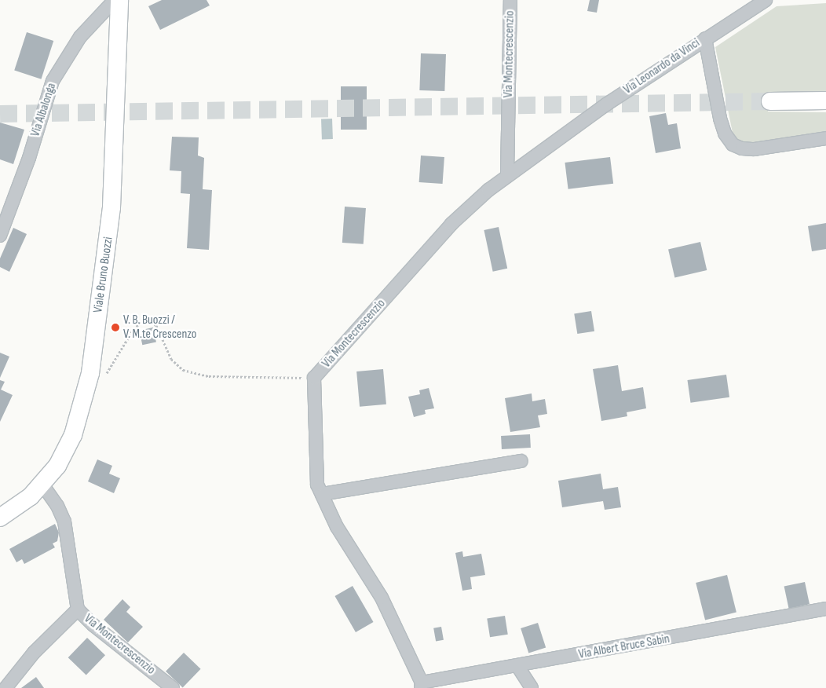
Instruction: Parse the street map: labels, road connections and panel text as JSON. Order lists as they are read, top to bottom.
{
  "streets": {
    "main road": ["Viale Bruno Buozzi"],
    "street": [
      "Via Montecrescenzio",
      "Via Leonardo da Vinci",
      "Via Albalonga",
      "Via Albert Bruce Sabin"
    ]
  },
  "crossings": [
    ["Via Montecrescenzio", "Via Leonardo da Vinci"],
    ["Via Montecrescenzio", "Viale Bruno Buozzi"],
    ["Via Montecrescenzio", "Via Albert Bruce Sabin"]
  ],
  "places": ["V. B. Buozzi / V. M.te Crescenzo"]
}
